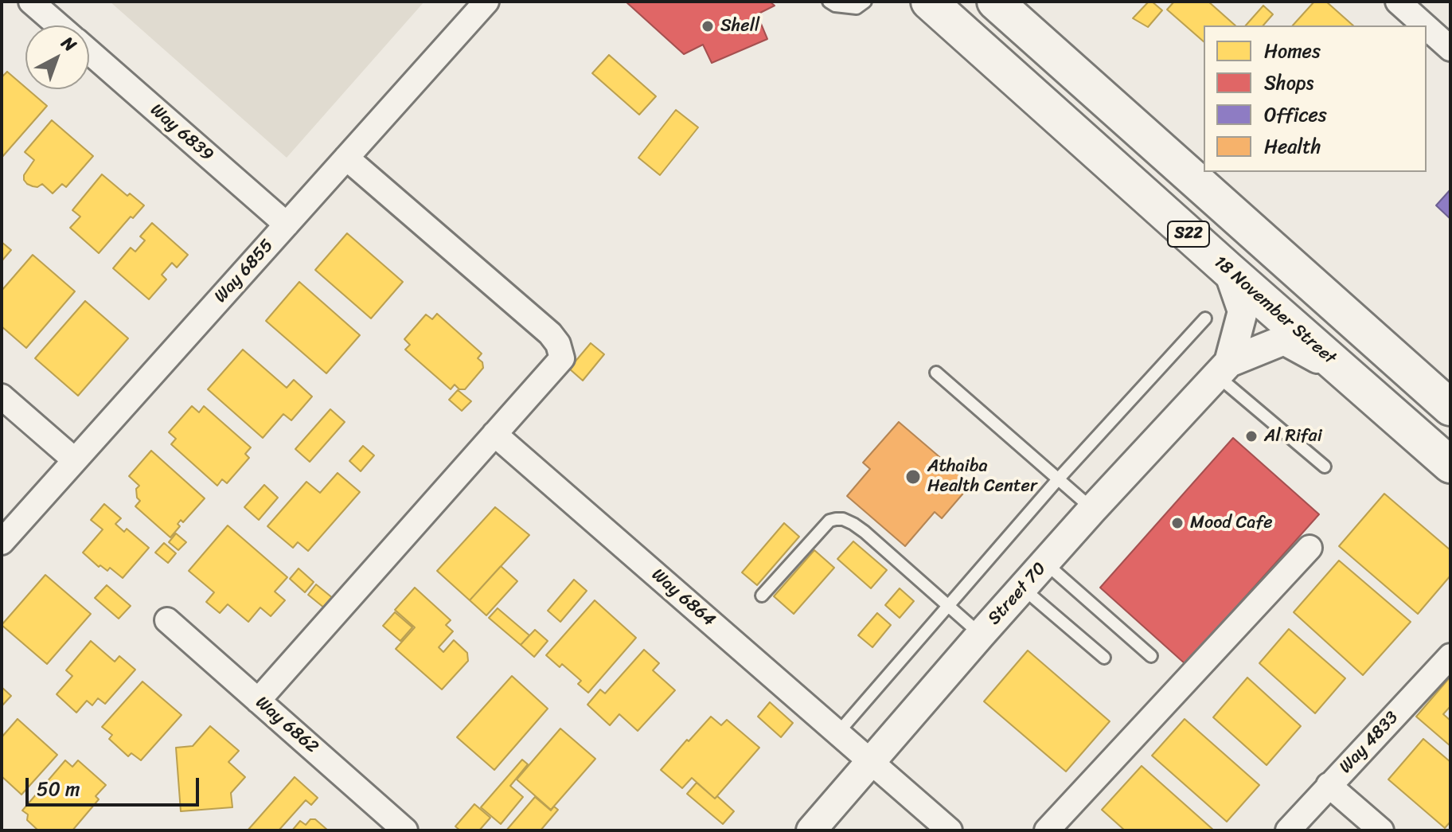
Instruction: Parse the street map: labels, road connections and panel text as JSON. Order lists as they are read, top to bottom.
{
  "streets": {
    "main road": ["S22", "18 November Street"],
    "street": [
      "Way 6839",
      "Way 6855",
      "Street 70",
      "Way 6864",
      "Way 6862",
      "Way 4833"
    ]
  },
  "crossings": [
    ["Way 6839", "Way 6855"],
    ["18 November Street", "Street 70"],
    ["Street 70", "Way 6864"]
  ],
  "places": [
    "Shell",
    "Al Rifai",
    "Athaiba Health Center",
    "Mood Cafe"
  ],
  "legend": [
    "Homes",
    "Shops",
    "Offices",
    "Health"
  ],
  "scale_bar": "50 m",
  "north": "top right"
}
